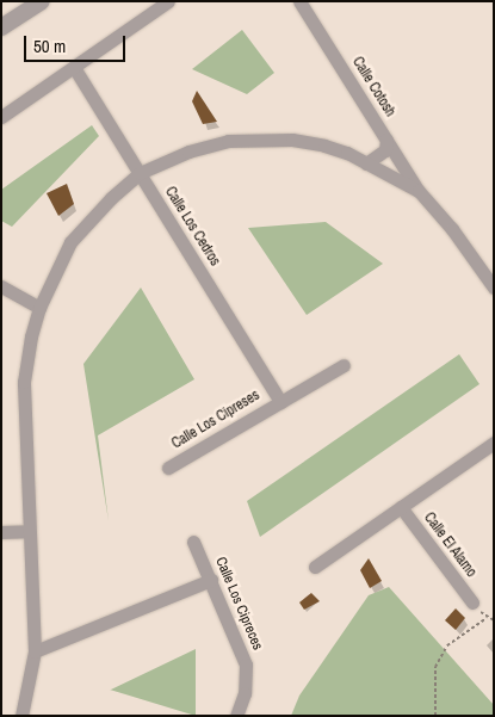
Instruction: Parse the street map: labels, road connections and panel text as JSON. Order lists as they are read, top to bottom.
{
  "streets": {
    "street": [
      "Calle Cotosh",
      "Calle Los Cedros",
      "Calle Los Cipreses",
      "Calle El Alamo",
      "Calle Los Cipreces"
    ]
  },
  "crossings": [
    ["Calle Los Cedros", "Calle Los Cipreses"]
  ],
  "scale_bar": "50 m"
}
